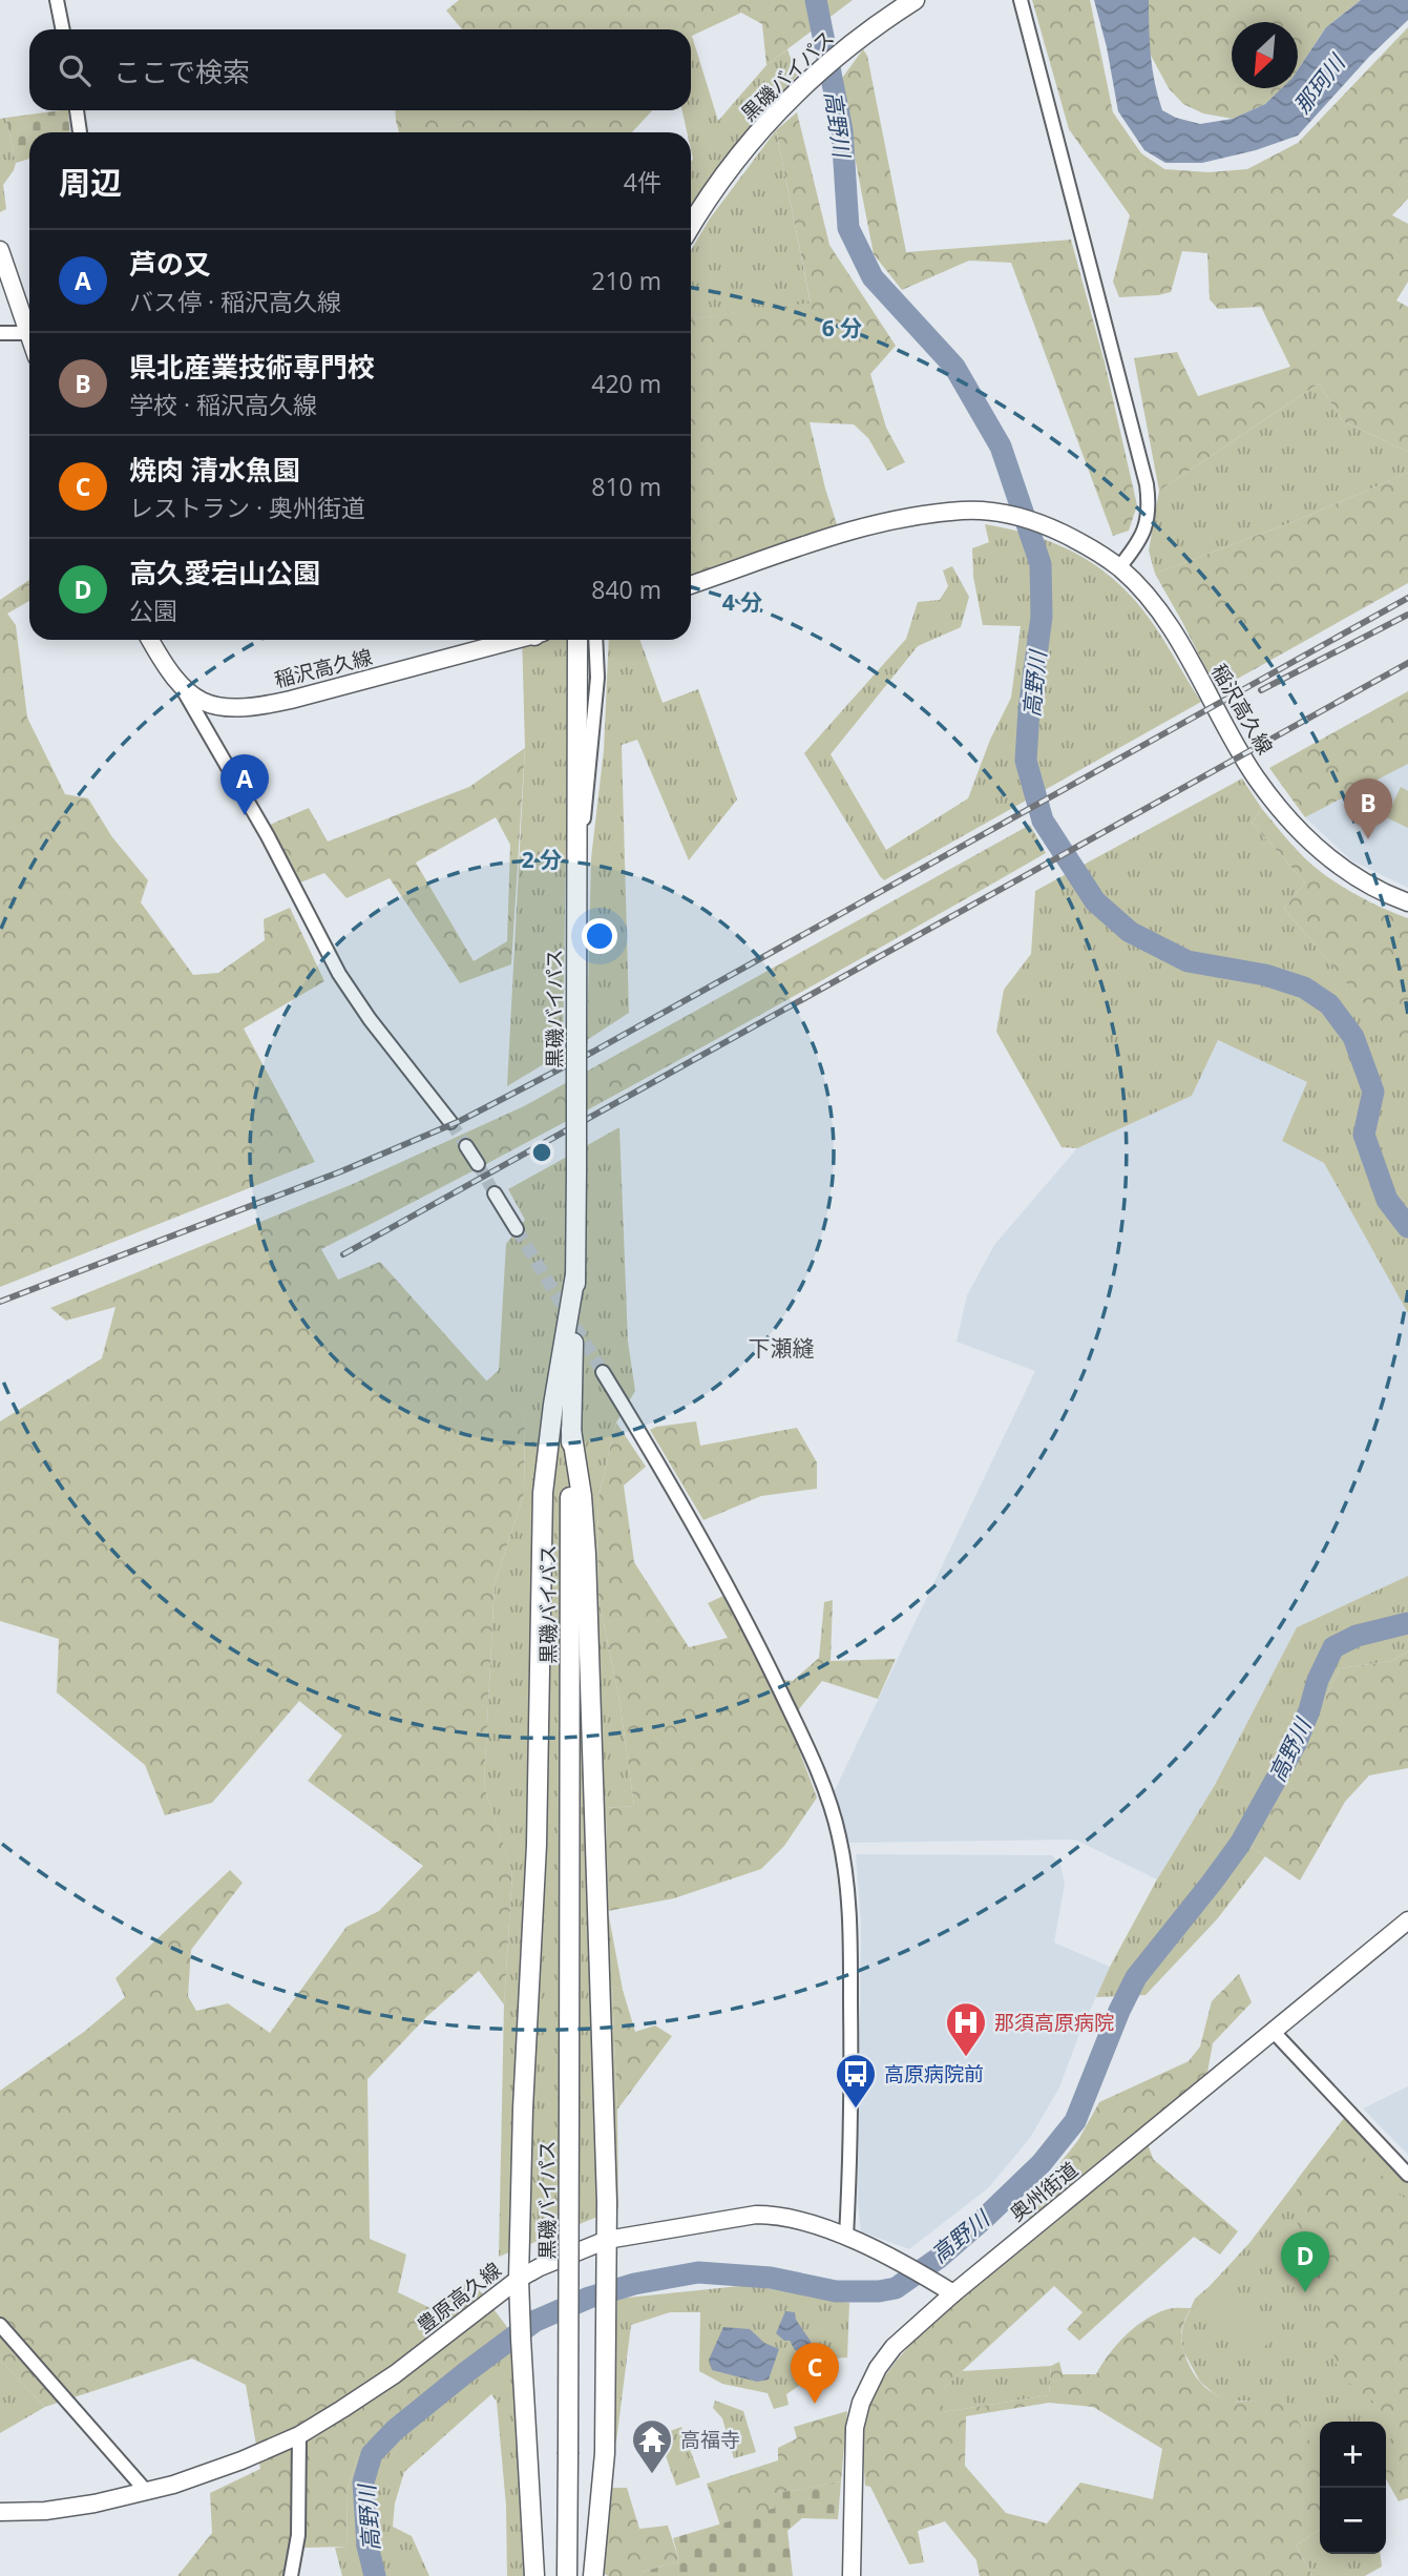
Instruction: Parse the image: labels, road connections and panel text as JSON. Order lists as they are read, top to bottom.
{
  "streets": {
    "highway": ["黒磯バイパス"],
    "main road": ["稲沢高久線", "奥州街道", "豊原高久線"]
  },
  "crossings": [
    ["奥州街道", "豊原高久線"]
  ],
  "districts": ["下瀬縫"],
  "water": ["那珂川", "高野川"],
  "places": {
    "hospital": ["那須高原病院"],
    "bus stop": ["高原病院前"],
    "temple": ["高福寺"]
  },
  "north": "bottom left",
  "page": {
    "search": "ここで検索",
    "heading": ["周辺", "4件"],
    "list": [
      {
        "mark": "A",
        "name": "芦の又",
        "note": "バス停 · 稲沢高久線",
        "value": "210 m"
      },
      {
        "mark": "B",
        "name": "県北産業技術専門校",
        "note": "学校 · 稲沢高久線",
        "value": "420 m"
      },
      {
        "mark": "C",
        "name": "焼肉 清水魚園",
        "note": "レストラン · 奥州街道",
        "value": "810 m"
      },
      {
        "mark": "D",
        "name": "高久愛宕山公園",
        "note": "公園",
        "value": "840 m"
      }
    ],
    "pins": [
      "A",
      "B",
      "D",
      "C"
    ],
    "map_buttons": ["+", "−"]
  },
  "rings": ["6 分", "4 分", "2 分"]
}
